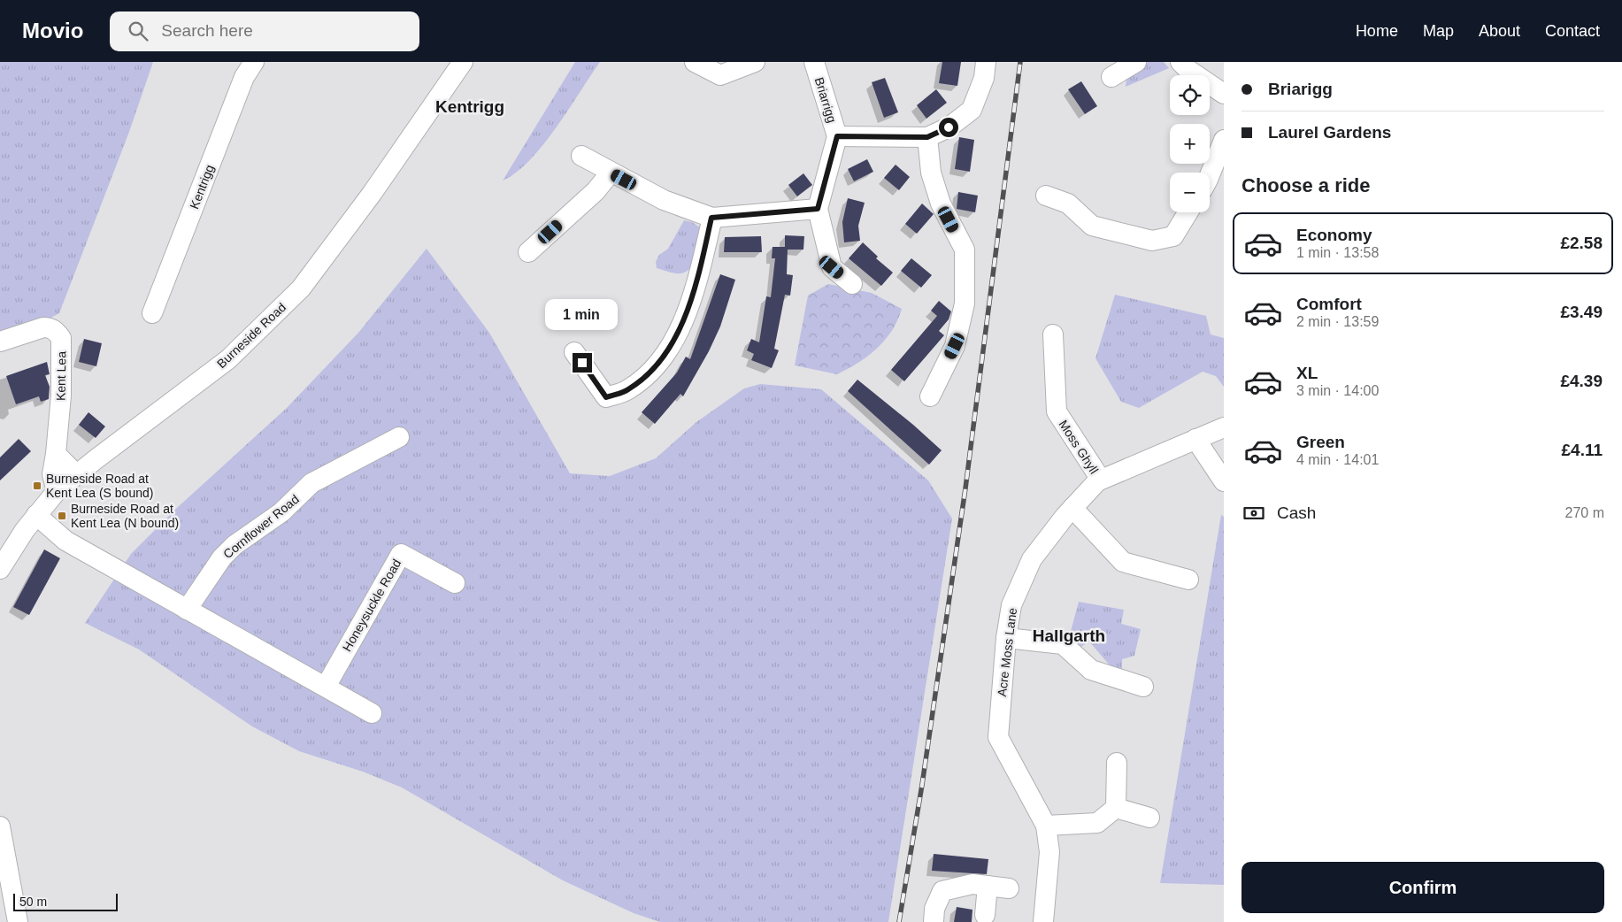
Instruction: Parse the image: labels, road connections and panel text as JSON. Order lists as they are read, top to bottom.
{
  "streets": {
    "street": [
      "Briarrigg",
      "Kentrigg",
      "Burneside Road",
      "Kent Lea",
      "Moss Ghyll",
      "Cornflower Road",
      "Honeysuckle Road",
      "Acre Moss Lane"
    ]
  },
  "crossings": [
    ["Burneside Road", "Kent Lea"],
    ["Moss Ghyll", "Acre Moss Lane"]
  ],
  "districts": ["Kentrigg", "Hallgarth"],
  "places": {
    "transit": ["Burneside Road at Kent Lea (S bound)", "Burneside Road at Kent Lea (N bound)"]
  },
  "scale_bar": "50 m",
  "page": {
    "header": "Movio",
    "search": "Search here",
    "nav": [
      "Home",
      "Map",
      "About",
      "Contact"
    ],
    "banner": ["Briarigg", "Laurel Gardens"],
    "map_buttons": ["+", "−"],
    "heading": "Choose a ride",
    "list": [
      {
        "name": "Economy",
        "note": "1 min · 13:58",
        "value": "£2.58"
      },
      {
        "name": "Comfort",
        "note": "2 min · 13:59",
        "value": "£3.49"
      },
      {
        "name": "XL",
        "note": "3 min · 14:00",
        "value": "£4.39"
      },
      {
        "name": "Green",
        "note": "4 min · 14:01",
        "value": "£4.11"
      }
    ],
    "bubble": "1 min",
    "pay": ["Cash", "270 m"],
    "buttons": "Confirm",
    "scale": "50 m"
  }
}
